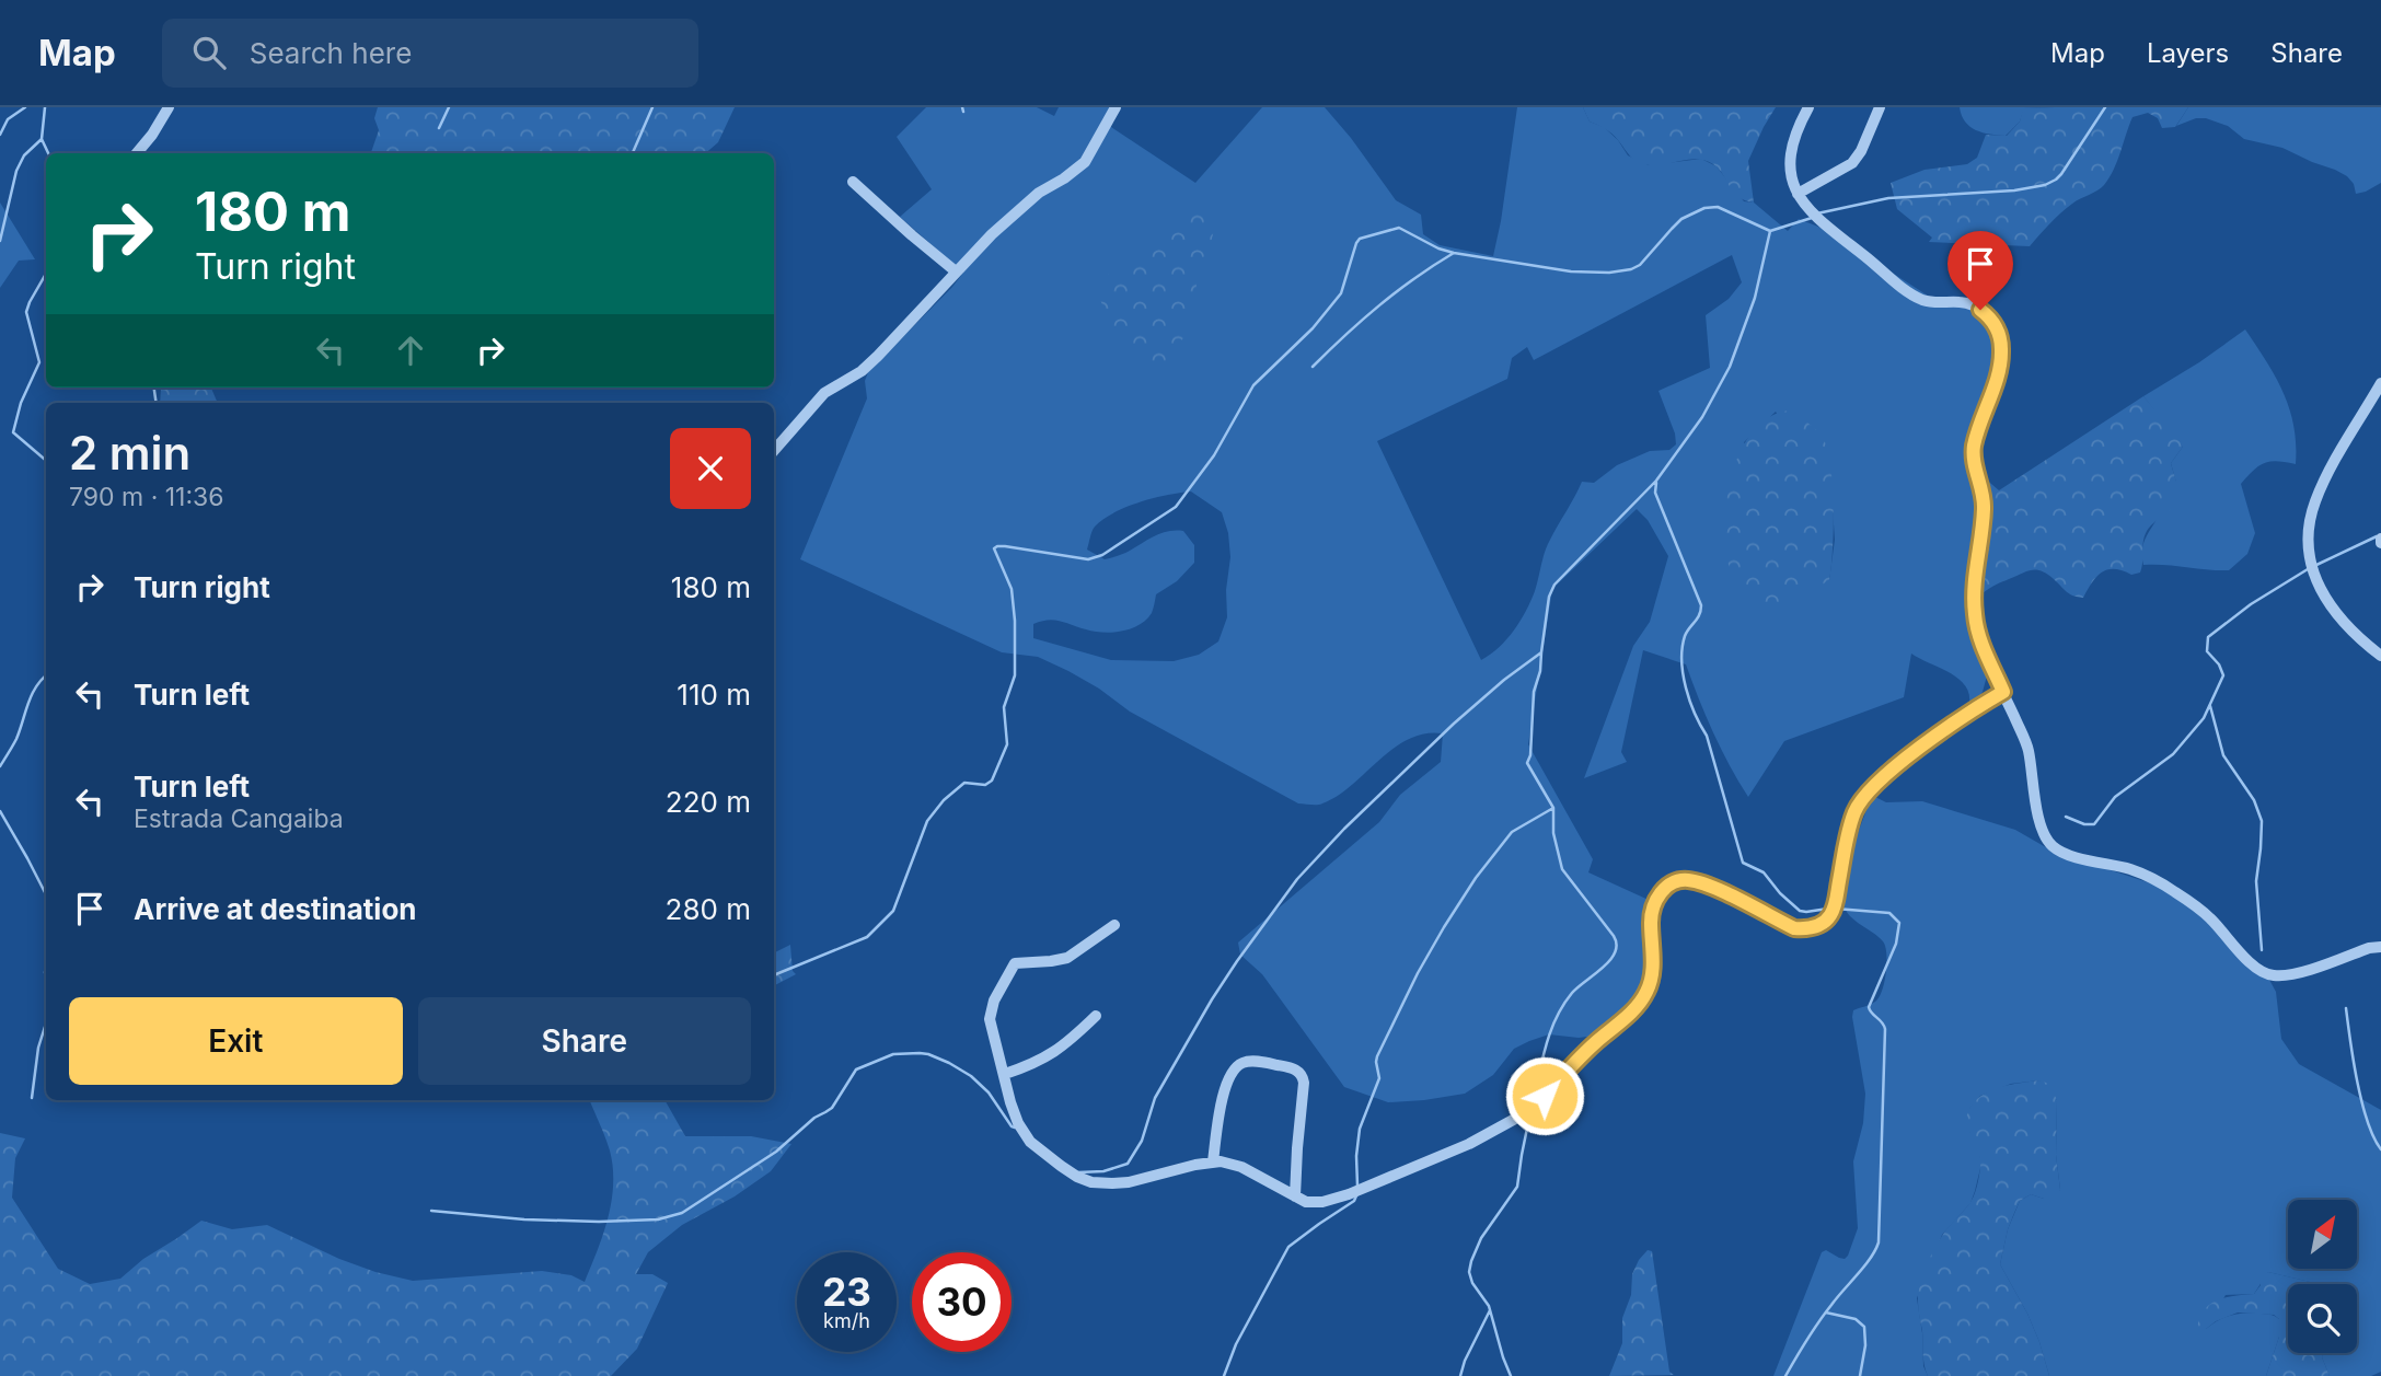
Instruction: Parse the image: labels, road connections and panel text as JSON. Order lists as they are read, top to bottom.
{
  "north": "top right",
  "page": {
    "header": "Map",
    "search": "Search here",
    "nav": ["Map", "Layers", "Share"],
    "turn": ["180 m", "Turn right"],
    "heading": ["2 min", "790 m · 11:36"],
    "list": [
      {
        "name": "Turn right",
        "value": "180 m"
      },
      {
        "name": "Turn left",
        "value": "110 m"
      },
      {
        "name": "Turn left",
        "note": "Estrada Cangaiba",
        "value": "220 m"
      },
      {
        "name": "Arrive at destination",
        "value": "280 m"
      }
    ],
    "buttons": ["Exit", "Share"],
    "speed": "23 km/h",
    "limit": "30"
  }
}
